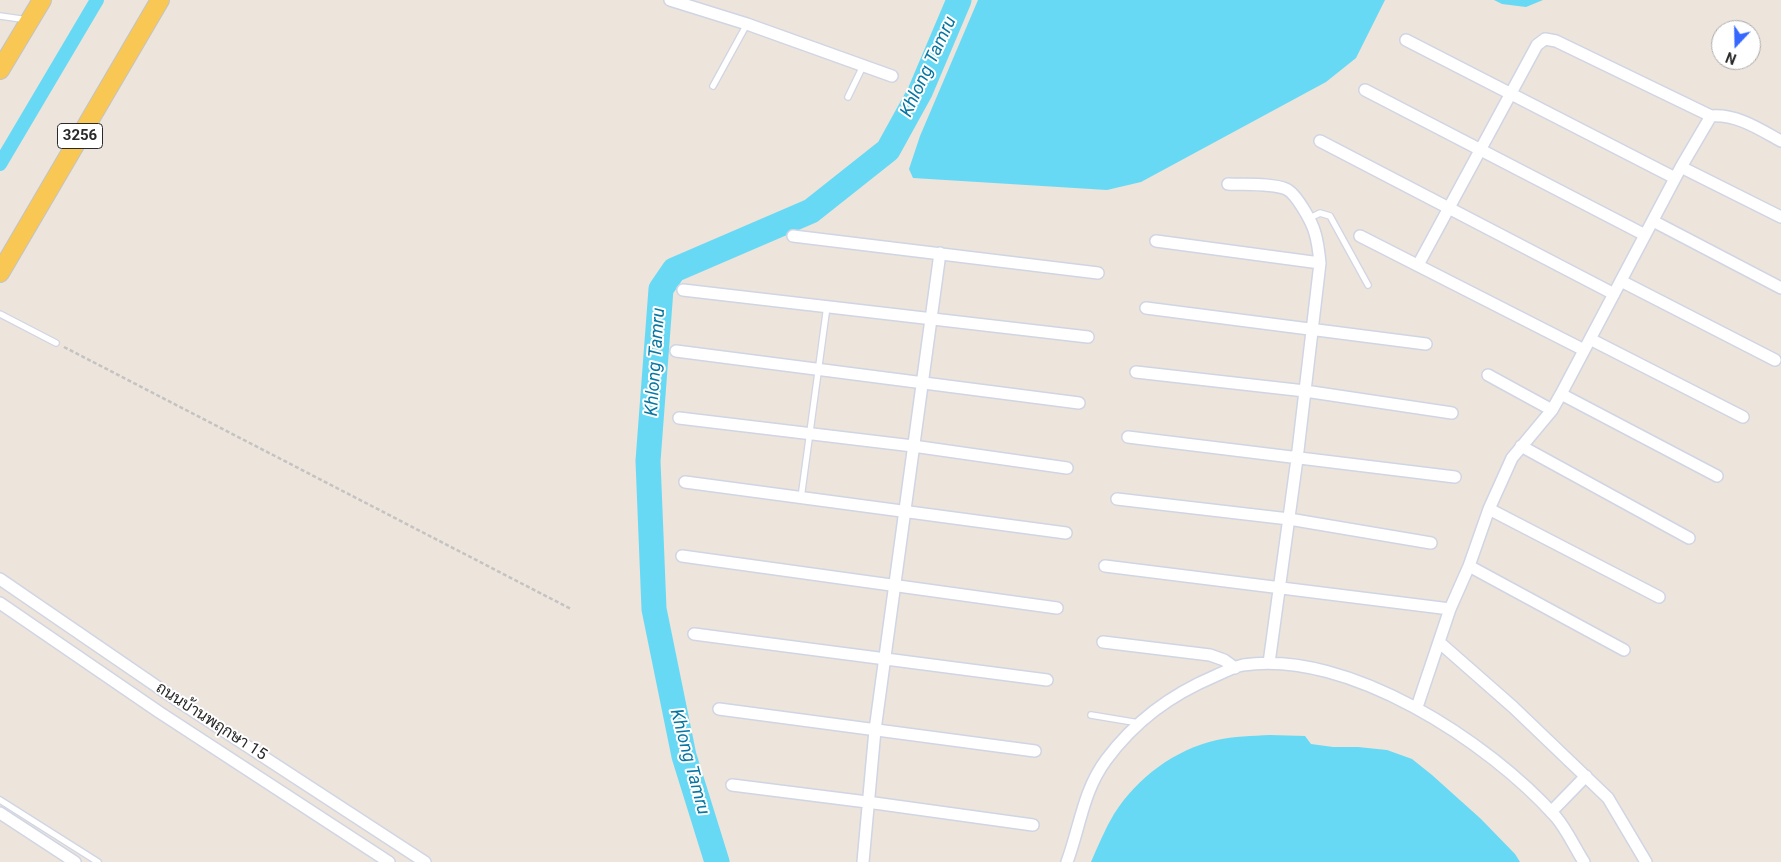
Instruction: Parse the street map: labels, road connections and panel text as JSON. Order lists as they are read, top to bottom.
{
  "streets": {
    "main road": ["3256"],
    "street": ["ถนนบ้านพฤกษา 15"]
  },
  "water": ["Khlong Tamru"],
  "north": "bottom"
}
